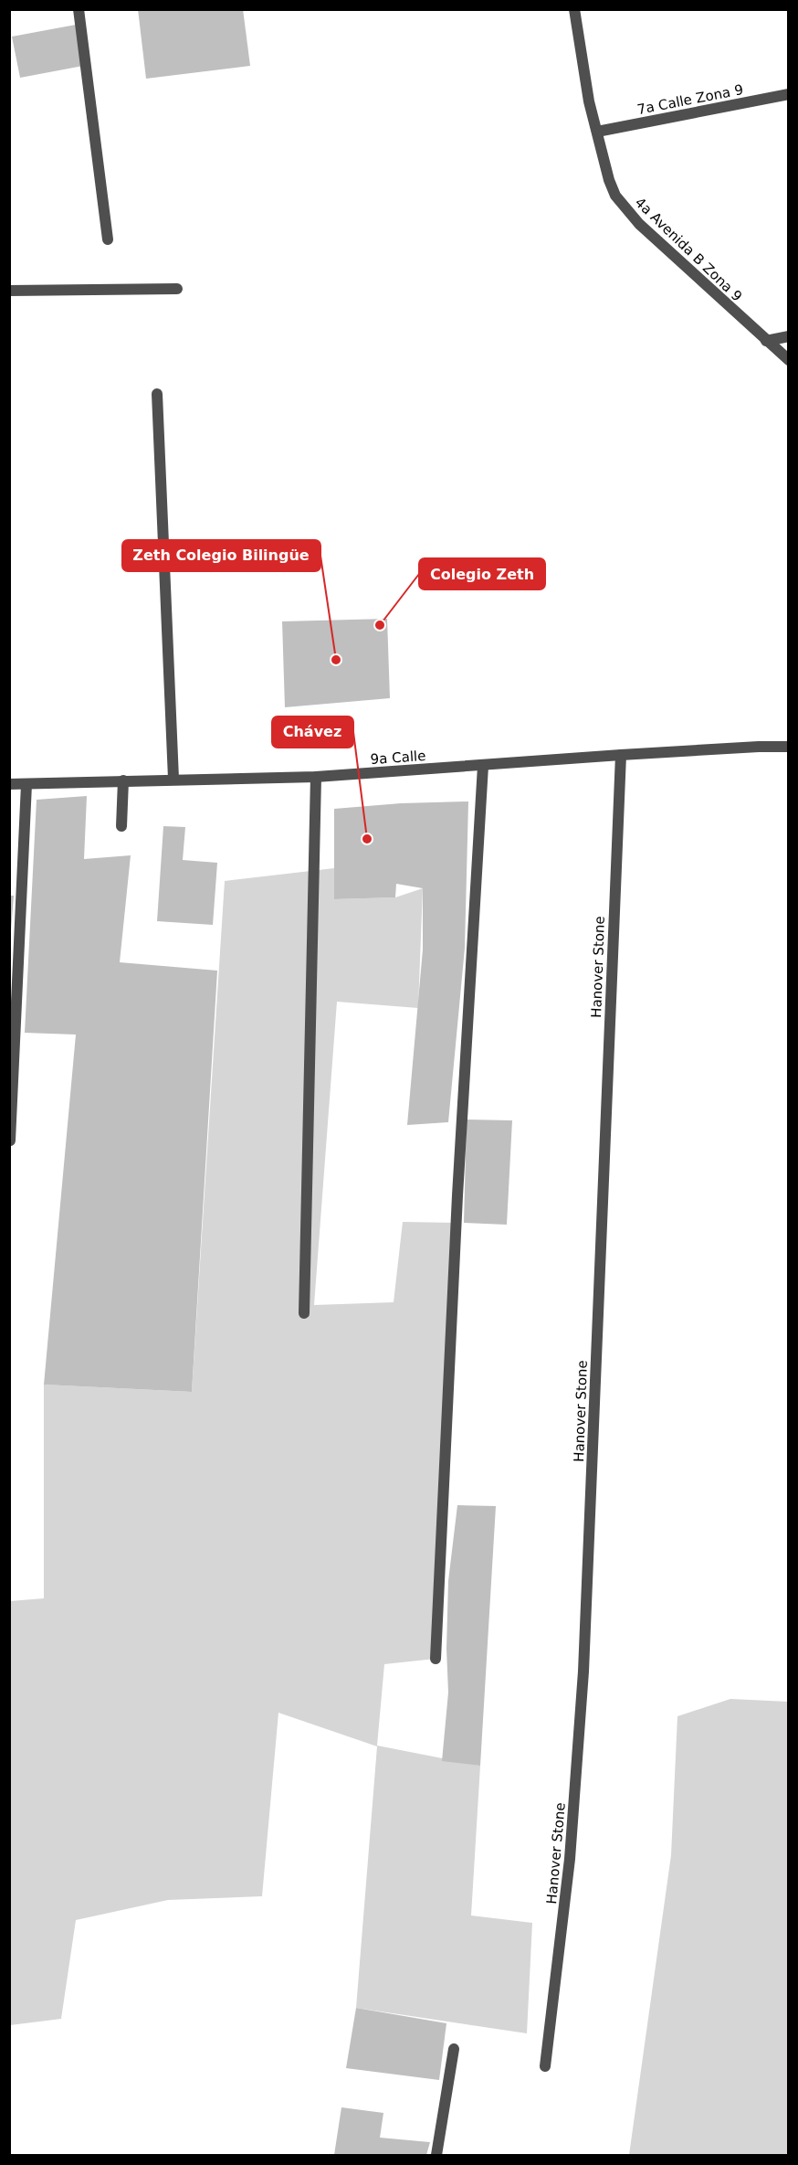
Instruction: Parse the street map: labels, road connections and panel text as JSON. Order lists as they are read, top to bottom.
{
  "streets": {
    "street": [
      "7a Calle Zona 9",
      "4a Avenida B Zona 9",
      "9a Calle",
      "Hanover Stone"
    ]
  },
  "crossings": [
    ["7a Calle Zona 9", "4a Avenida B Zona 9"],
    ["9a Calle", "Hanover Stone"]
  ],
  "places": ["Colegio Zeth", "Zeth Colegio Bilingüe", "Chávez"]
}
